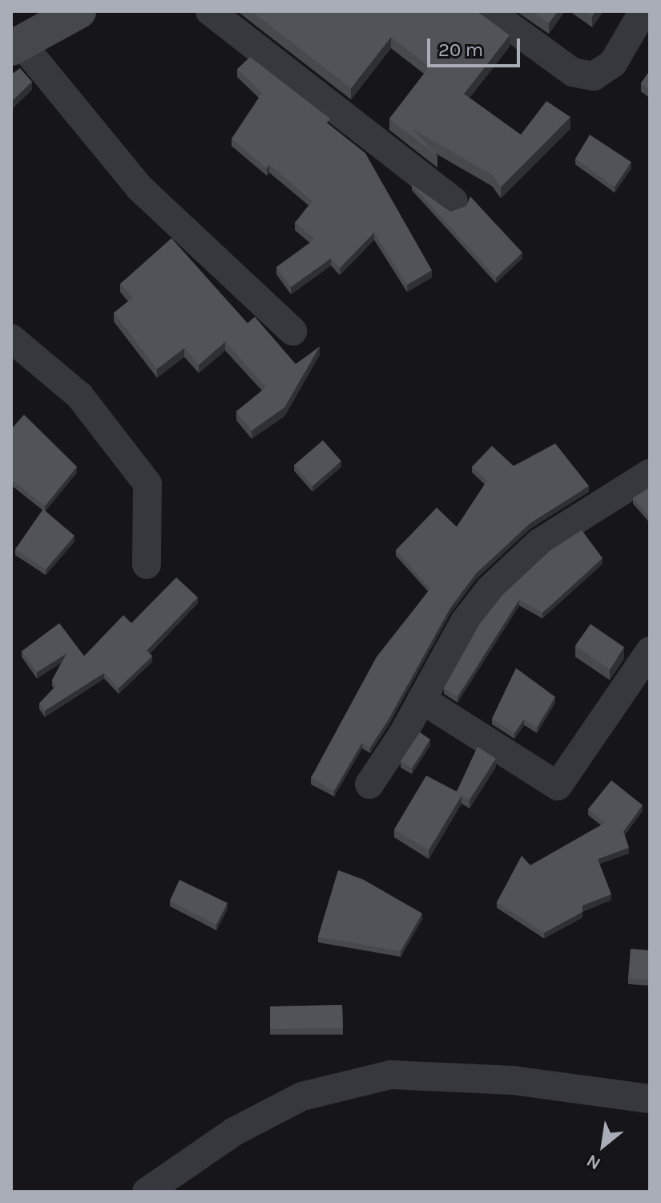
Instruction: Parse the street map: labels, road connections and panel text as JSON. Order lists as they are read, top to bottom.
{
  "scale_bar": "20 m",
  "north": "bottom left"
}
